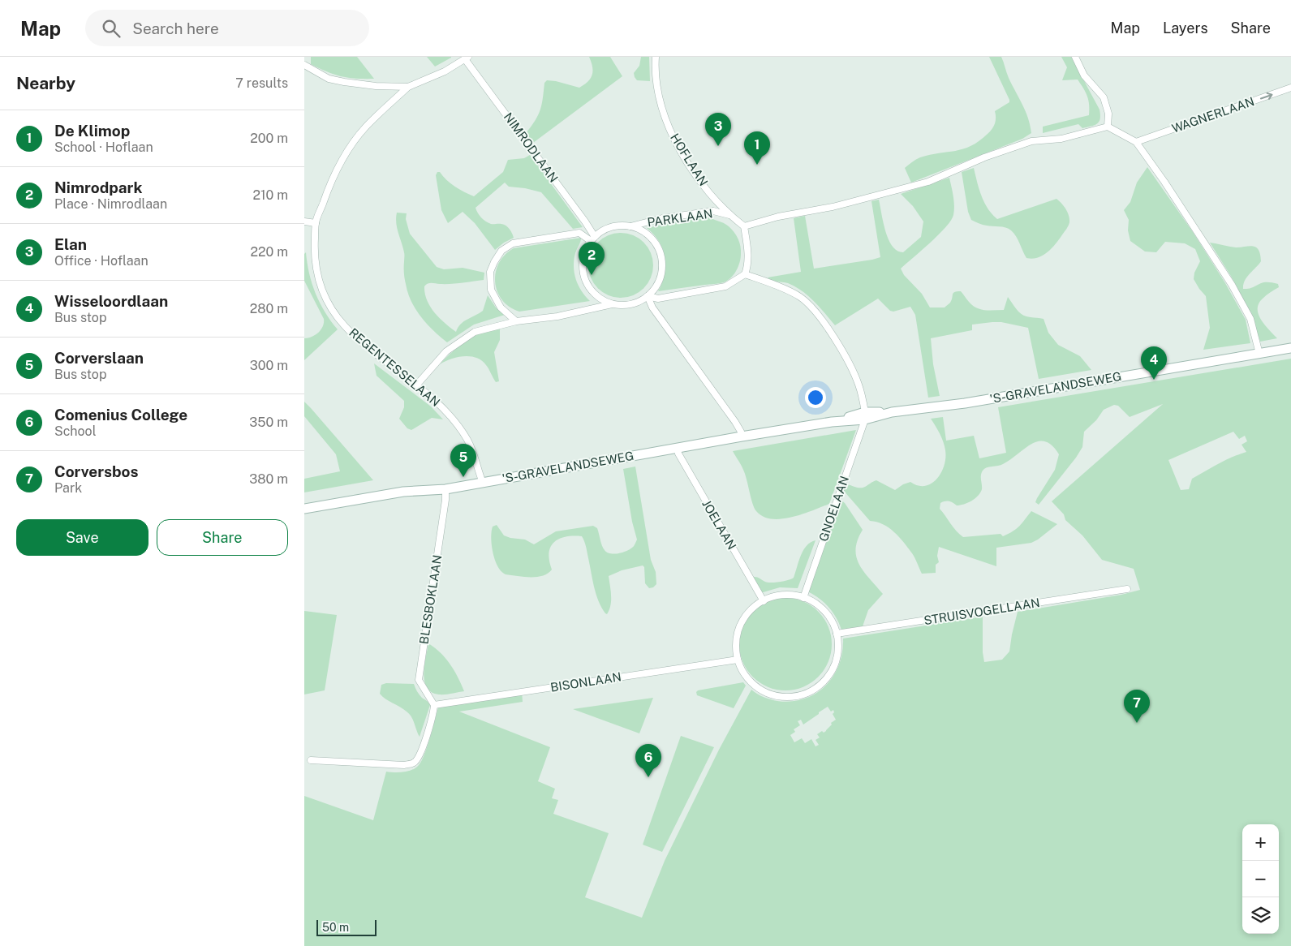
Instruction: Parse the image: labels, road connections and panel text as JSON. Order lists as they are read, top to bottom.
{
  "streets": {
    "street": [
      "WAGNERLAAN",
      "NIMRODLAAN",
      "HOFLAAN",
      "PARKLAAN",
      "REGENTESSELAAN",
      "'S-GRAVELANDSEWEG",
      "GNOELAAN",
      "JOELAAN",
      "BLESBOKLAAN",
      "STRUISVOGELLAAN",
      "BISONLAAN"
    ]
  },
  "crossings": [
    ["NIMRODLAAN", "PARKLAAN"],
    ["HOFLAAN", "PARKLAAN"],
    ["REGENTESSELAAN", "'S-GRAVELANDSEWEG"],
    ["'S-GRAVELANDSEWEG", "GNOELAAN"],
    ["'S-GRAVELANDSEWEG", "JOELAAN"],
    ["'S-GRAVELANDSEWEG", "BLESBOKLAAN"],
    ["GNOELAAN", "JOELAAN"],
    ["GNOELAAN", "STRUISVOGELLAAN"],
    ["GNOELAAN", "BISONLAAN"],
    ["JOELAAN", "STRUISVOGELLAAN"],
    ["JOELAAN", "BISONLAAN"],
    ["BLESBOKLAAN", "BISONLAAN"],
    ["STRUISVOGELLAAN", "BISONLAAN"]
  ],
  "one_way": ["WAGNERLAAN"],
  "scale_bar": "50 m",
  "page": {
    "header": "Map",
    "search": "Search here",
    "nav": ["Map", "Layers", "Share"],
    "heading": ["Nearby", "7 results"],
    "list": [
      {
        "mark": "1",
        "name": "De Klimop",
        "note": "School · Hoflaan",
        "value": "200 m"
      },
      {
        "mark": "2",
        "name": "Nimrodpark",
        "note": "Place · Nimrodlaan",
        "value": "210 m"
      },
      {
        "mark": "3",
        "name": "Elan",
        "note": "Office · Hoflaan",
        "value": "220 m"
      },
      {
        "mark": "4",
        "name": "Wisseloordlaan",
        "note": "Bus stop",
        "value": "280 m"
      },
      {
        "mark": "5",
        "name": "Corverslaan",
        "note": "Bus stop",
        "value": "300 m"
      },
      {
        "mark": "6",
        "name": "Comenius College",
        "note": "School",
        "value": "350 m"
      },
      {
        "mark": "7",
        "name": "Corversbos",
        "note": "Park",
        "value": "380 m"
      }
    ],
    "pins": [
      "3",
      "1",
      "2",
      "4",
      "5",
      "7",
      "6"
    ],
    "buttons": ["Save", "Share"],
    "map_buttons": ["+", "−"],
    "scale": "50 m"
  }
}
